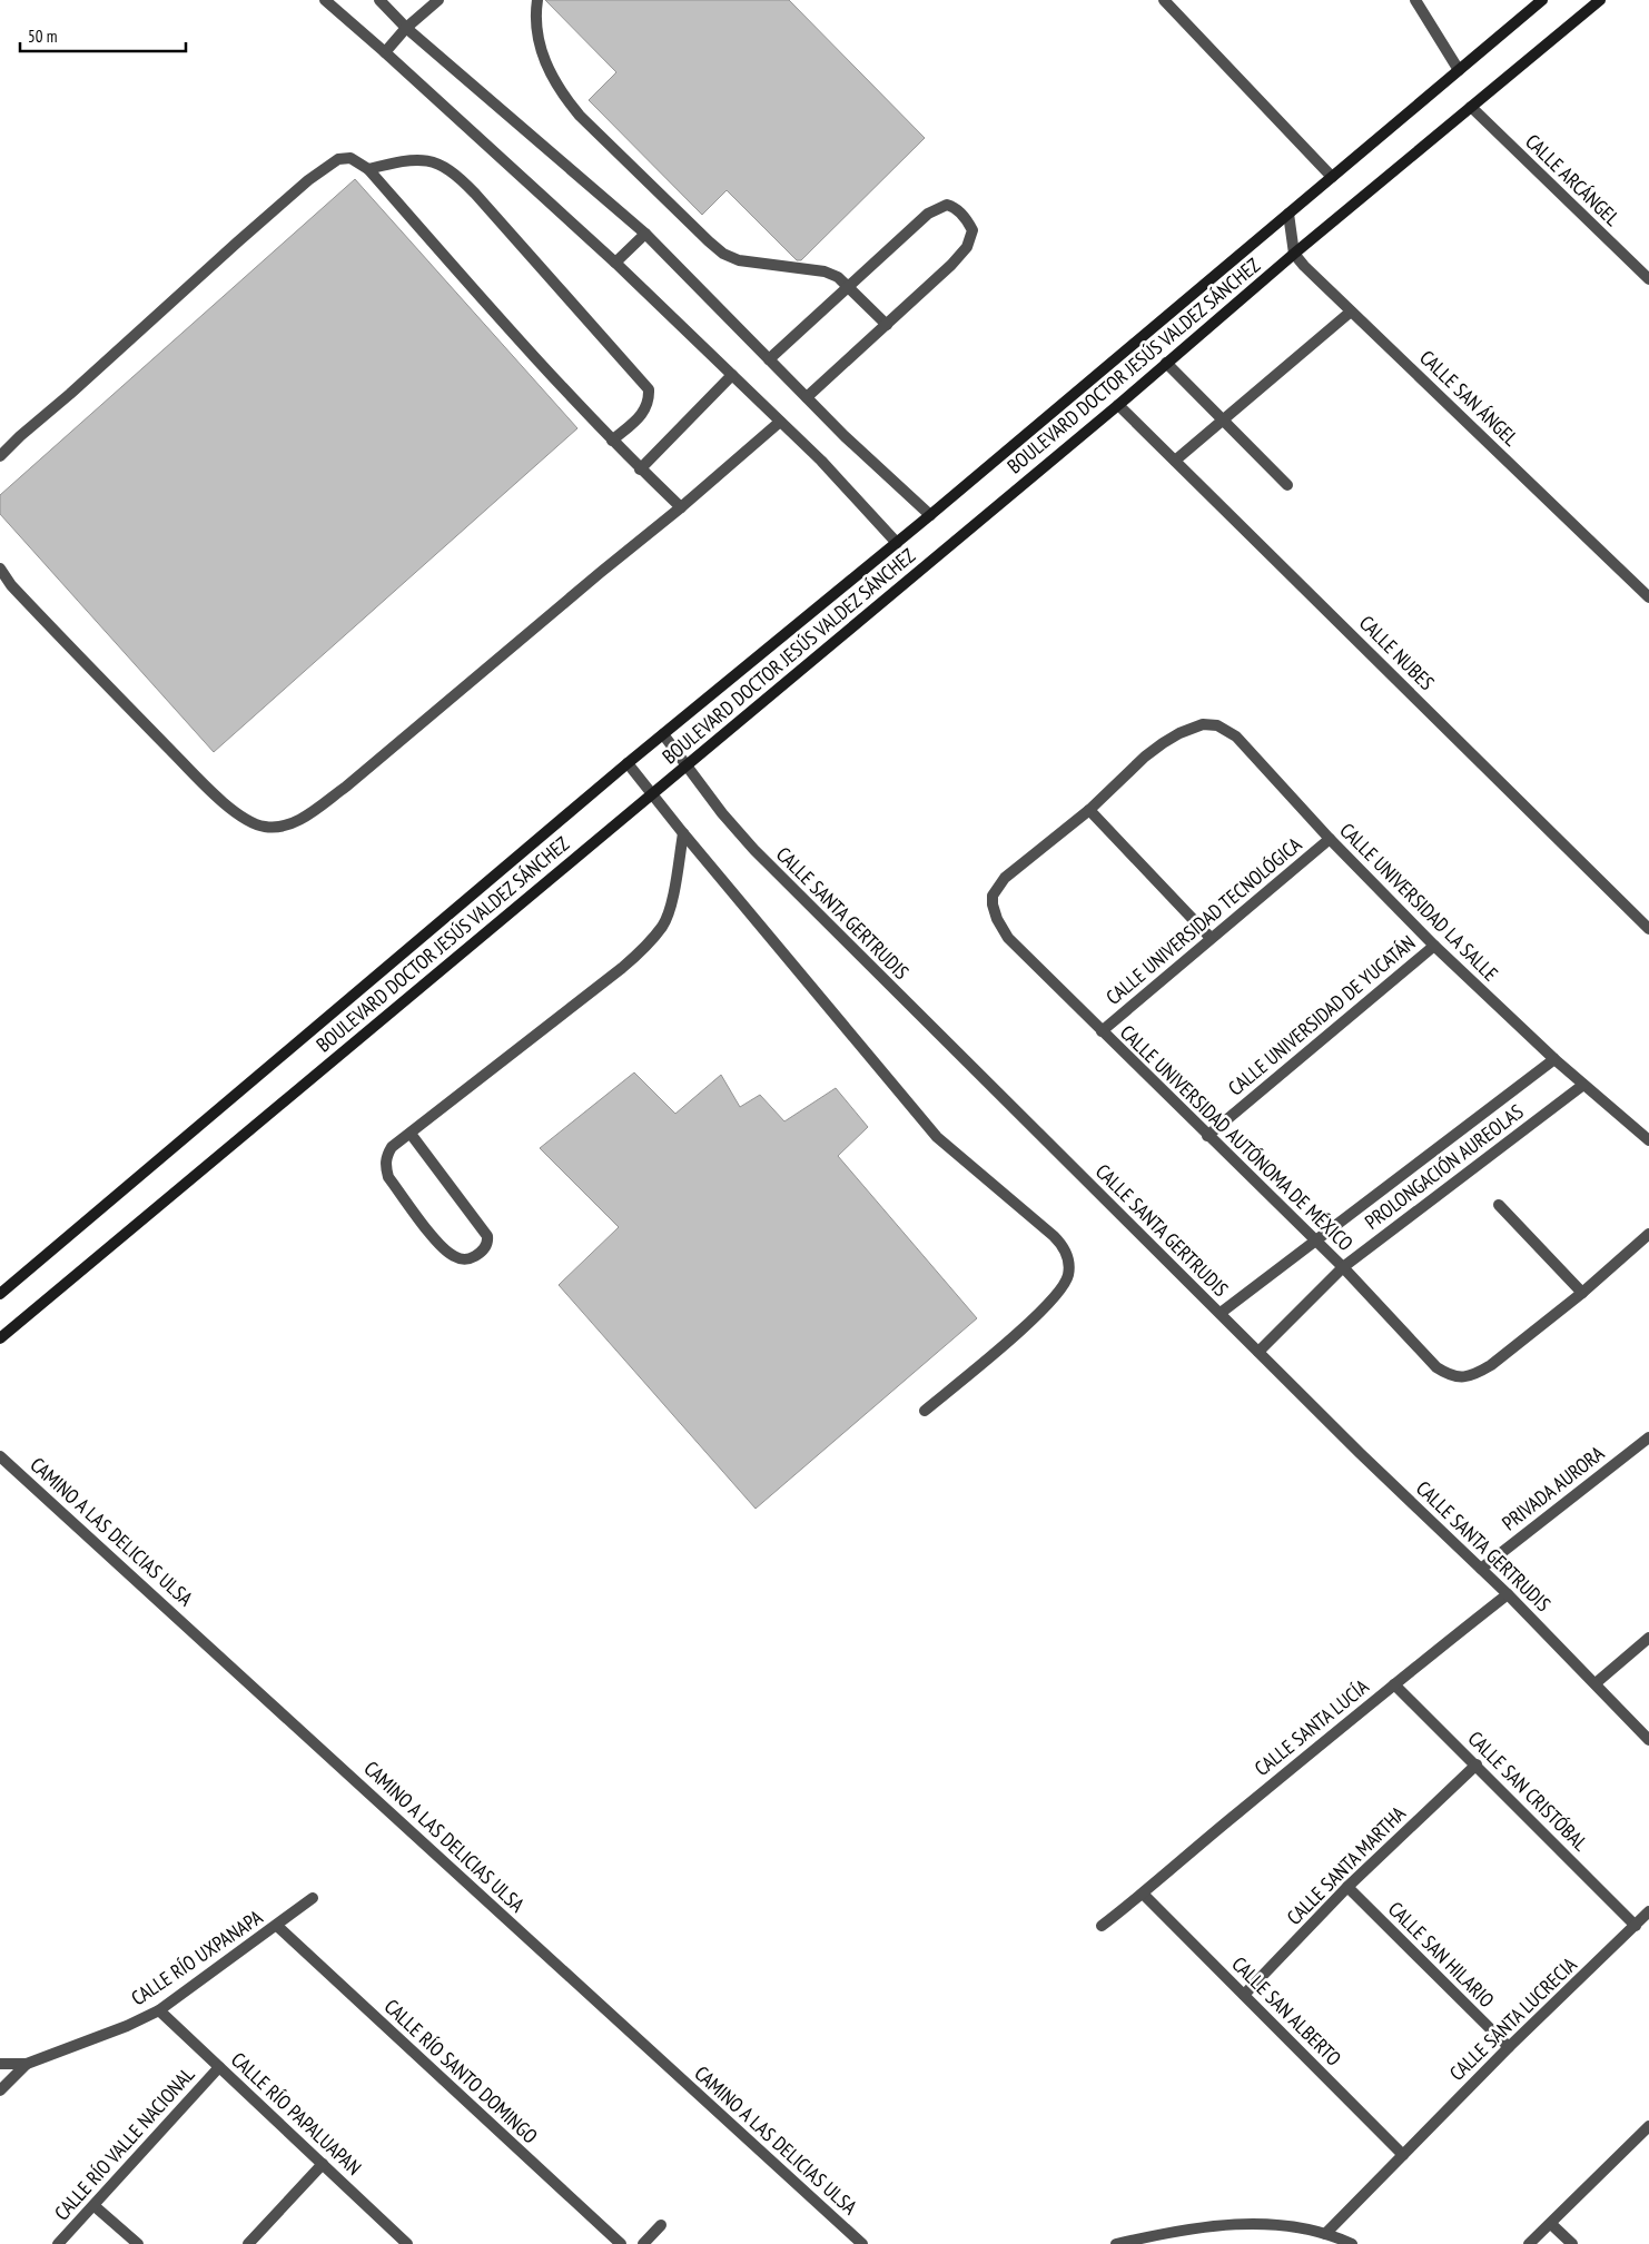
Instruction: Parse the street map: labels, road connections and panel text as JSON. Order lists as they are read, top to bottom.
{
  "streets": {
    "main road": ["BOULEVARD DOCTOR JESÚS VALDEZ SÁNCHEZ"],
    "street": [
      "CALLE ARCÁNGEL",
      "CALLE SAN ÁNGEL",
      "CALLE NUBES",
      "CALLE UNIVERSIDAD LA SALLE",
      "CALLE SANTA GERTRUDIS",
      "CALLE UNIVERSIDAD TECNOLÓGICA",
      "CALLE UNIVERSIDAD DE YUCATÁN",
      "CALLE UNIVERSIDAD AUTÓNOMA DE MÉXICO",
      "PROLONGACIÓN AUREOLAS",
      "PRIVADA AURORA",
      "CAMINO A LAS DELICIAS ULSA",
      "CALLE SANTA LUCÍA",
      "CALLE SAN CRISTÓBAL",
      "CALLE SANTA MARTHA",
      "CALLE SAN HILARIO",
      "CALLE RÍO UXPANAPA",
      "CALLE SAN ALBERTO",
      "CALLE SANTA LUCRECIA",
      "CALLE RÍO SANTO DOMINGO",
      "CALLE RÍO PAPALUAPAN",
      "CALLE RÍO VALLE NACIONAL"
    ]
  },
  "crossings": [
    ["CALLE ARCÁNGEL", "BOULEVARD DOCTOR JESÚS VALDEZ SÁNCHEZ"],
    ["BOULEVARD DOCTOR JESÚS VALDEZ SÁNCHEZ", "CALLE SAN ÁNGEL"],
    ["BOULEVARD DOCTOR JESÚS VALDEZ SÁNCHEZ", "CALLE NUBES"],
    ["BOULEVARD DOCTOR JESÚS VALDEZ SÁNCHEZ", "CALLE SANTA GERTRUDIS"],
    ["CALLE UNIVERSIDAD LA SALLE", "CALLE UNIVERSIDAD TECNOLÓGICA"],
    ["CALLE UNIVERSIDAD LA SALLE", "CALLE UNIVERSIDAD DE YUCATÁN"],
    ["CALLE UNIVERSIDAD LA SALLE", "CALLE UNIVERSIDAD AUTÓNOMA DE MÉXICO"],
    ["CALLE UNIVERSIDAD LA SALLE", "PROLONGACIÓN AUREOLAS"],
    ["CALLE SANTA GERTRUDIS", "PROLONGACIÓN AUREOLAS"],
    ["CALLE SANTA GERTRUDIS", "PRIVADA AURORA"],
    ["CALLE SANTA GERTRUDIS", "CALLE SANTA LUCÍA"],
    ["CALLE UNIVERSIDAD TECNOLÓGICA", "CALLE UNIVERSIDAD AUTÓNOMA DE MÉXICO"],
    ["CALLE UNIVERSIDAD DE YUCATÁN", "CALLE UNIVERSIDAD AUTÓNOMA DE MÉXICO"],
    ["CALLE UNIVERSIDAD AUTÓNOMA DE MÉXICO", "PROLONGACIÓN AUREOLAS"],
    ["CALLE SANTA LUCÍA", "CALLE SAN CRISTÓBAL"],
    ["CALLE SANTA LUCÍA", "CALLE SAN ALBERTO"],
    ["CALLE SAN CRISTÓBAL", "CALLE SANTA MARTHA"],
    ["CALLE SAN CRISTÓBAL", "CALLE SANTA LUCRECIA"],
    ["CALLE SANTA MARTHA", "CALLE SAN HILARIO"],
    ["CALLE SANTA MARTHA", "CALLE SAN ALBERTO"],
    ["CALLE SAN HILARIO", "CALLE SANTA LUCRECIA"],
    ["CALLE RÍO UXPANAPA", "CALLE RÍO SANTO DOMINGO"],
    ["CALLE RÍO UXPANAPA", "CALLE RÍO PAPALUAPAN"],
    ["CALLE SAN ALBERTO", "CALLE SANTA LUCRECIA"],
    ["CALLE RÍO PAPALUAPAN", "CALLE RÍO VALLE NACIONAL"]
  ],
  "scale_bar": "50 m"
}
